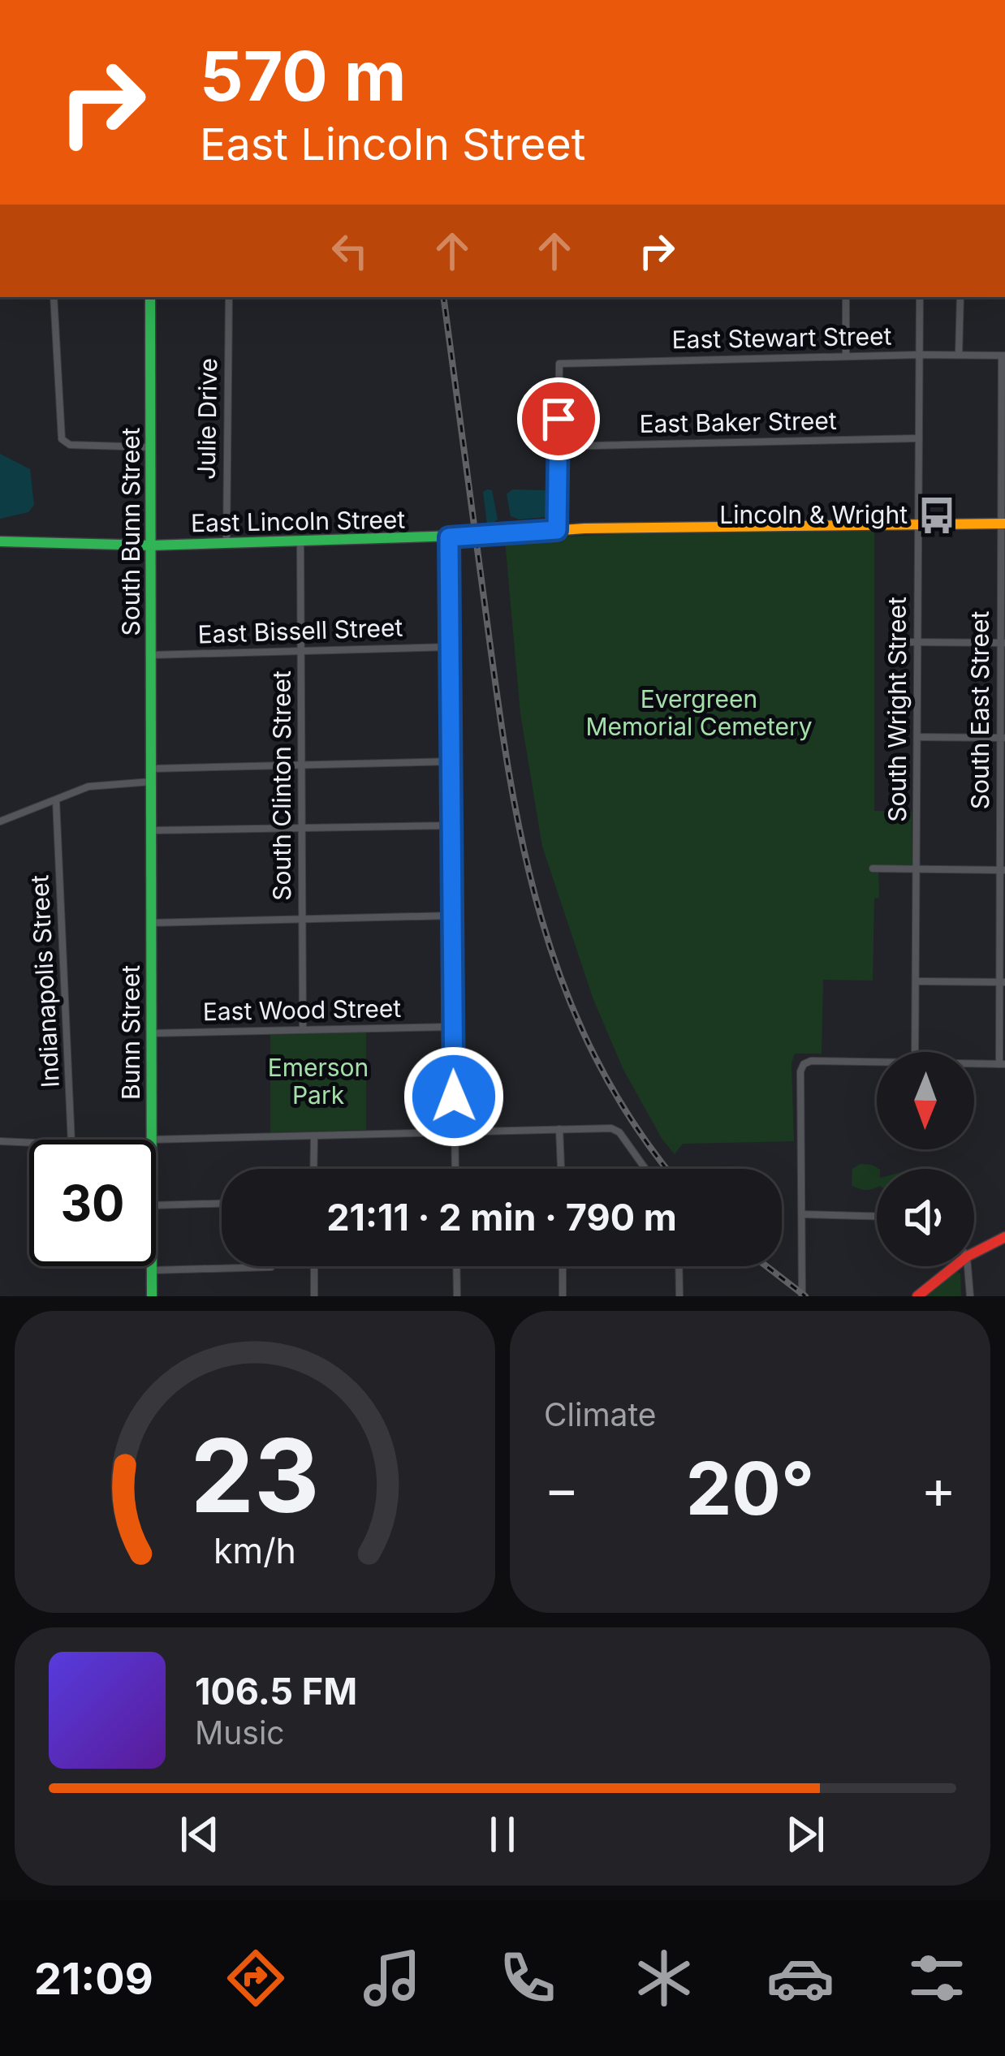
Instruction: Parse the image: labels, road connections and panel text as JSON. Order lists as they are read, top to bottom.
{
  "streets": {
    "main road": ["East Lincoln Street", "South Bunn Street", "Bunn Street"],
    "street": [
      "East Stewart Street",
      "Julie Drive",
      "East Baker Street",
      "East Bissell Street",
      "South Wright Street",
      "South East Street",
      "South Clinton Street",
      "Indianapolis Street",
      "East Wood Street"
    ]
  },
  "crossings": [
    ["East Stewart Street", "East Baker Street"],
    ["East Stewart Street", "South Wright Street"],
    ["East Stewart Street", "South East Street"],
    ["Julie Drive", "East Lincoln Street"],
    ["East Baker Street", "South Wright Street"],
    ["East Lincoln Street", "South Bunn Street"],
    ["East Lincoln Street", "South Wright Street"],
    ["East Lincoln Street", "South East Street"],
    ["East Lincoln Street", "South Clinton Street"],
    ["South Bunn Street", "East Bissell Street"],
    ["South Bunn Street", "Bunn Street"],
    ["East Bissell Street", "South Clinton Street"],
    ["South Clinton Street", "East Wood Street"],
    ["East Wood Street", "Bunn Street"]
  ],
  "parks": ["Evergreen Memorial Cemetery", "Emerson Park"],
  "places": {
    "bus stop": ["Lincoln & Wright"]
  },
  "north": "bottom",
  "page": {
    "turn": ["570 m", "East Lincoln Street"],
    "limit": "30",
    "trip": "21:11 · 2 min · 790 m",
    "tile": "Climate",
    "heat": ["−", "20°", "+"],
    "song": ["106.5 FM", "Music"],
    "tabs": "21:09",
    "gauge": ["23", "km/h"]
  }
}
